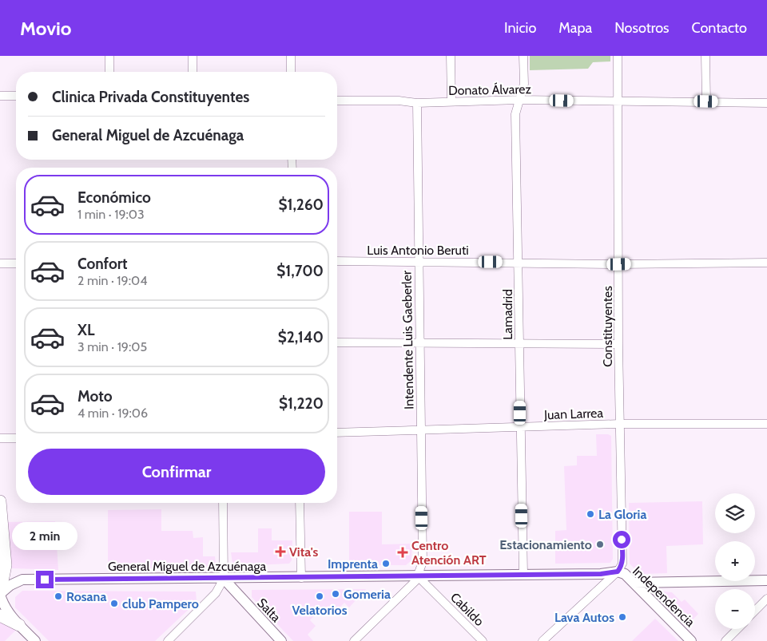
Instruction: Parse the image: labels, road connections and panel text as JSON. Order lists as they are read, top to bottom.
{
  "streets": {
    "street": [
      "Donato Álvarez",
      "Luis Antonio Beruti",
      "Lamadrid",
      "Constituyentes",
      "Intendente Luis Gaeberler",
      "Juan Larrea",
      "General Miguel de Azcuénaga",
      "Independencia",
      "Cabildo",
      "Salta"
    ]
  },
  "crossings": [
    ["Donato Álvarez", "Lamadrid"],
    ["Donato Álvarez", "Constituyentes"],
    ["Donato Álvarez", "Intendente Luis Gaeberler"],
    ["Luis Antonio Beruti", "Lamadrid"],
    ["Luis Antonio Beruti", "Constituyentes"],
    ["Luis Antonio Beruti", "Intendente Luis Gaeberler"],
    ["Lamadrid", "Juan Larrea"],
    ["Lamadrid", "General Miguel de Azcuénaga"],
    ["Constituyentes", "Juan Larrea"],
    ["Constituyentes", "General Miguel de Azcuénaga"],
    ["Constituyentes", "Independencia"],
    ["Intendente Luis Gaeberler", "Juan Larrea"],
    ["Intendente Luis Gaeberler", "General Miguel de Azcuénaga"],
    ["Intendente Luis Gaeberler", "Cabildo"],
    ["General Miguel de Azcuénaga", "Independencia"],
    ["General Miguel de Azcuénaga", "Cabildo"],
    ["General Miguel de Azcuénaga", "Salta"]
  ],
  "places": {
    "other": [
      "La Gloria",
      "Estacionamiento",
      "Imprenta",
      "Gomeria",
      "Rosana",
      "Velatorios",
      "club Pampero",
      "Lava Autos"
    ],
    "health": ["Vita's", "Centro Atención ART"]
  },
  "page": {
    "header": "Movio",
    "nav": [
      "Inicio",
      "Mapa",
      "Nosotros",
      "Contacto"
    ],
    "banner": ["Clinica Privada Constituyentes", "General Miguel de Azcuénaga"],
    "list": [
      {
        "name": "Económico",
        "note": "1 min · 19:03",
        "value": "$1,260"
      },
      {
        "name": "Confort",
        "note": "2 min · 19:04",
        "value": "$1,700"
      },
      {
        "name": "XL",
        "note": "3 min · 19:05",
        "value": "$2,140"
      },
      {
        "name": "Moto",
        "note": "4 min · 19:06",
        "value": "$1,220"
      }
    ],
    "buttons": "Confirmar",
    "map_buttons": ["+", "−"],
    "bubble": "2 min"
  }
}
